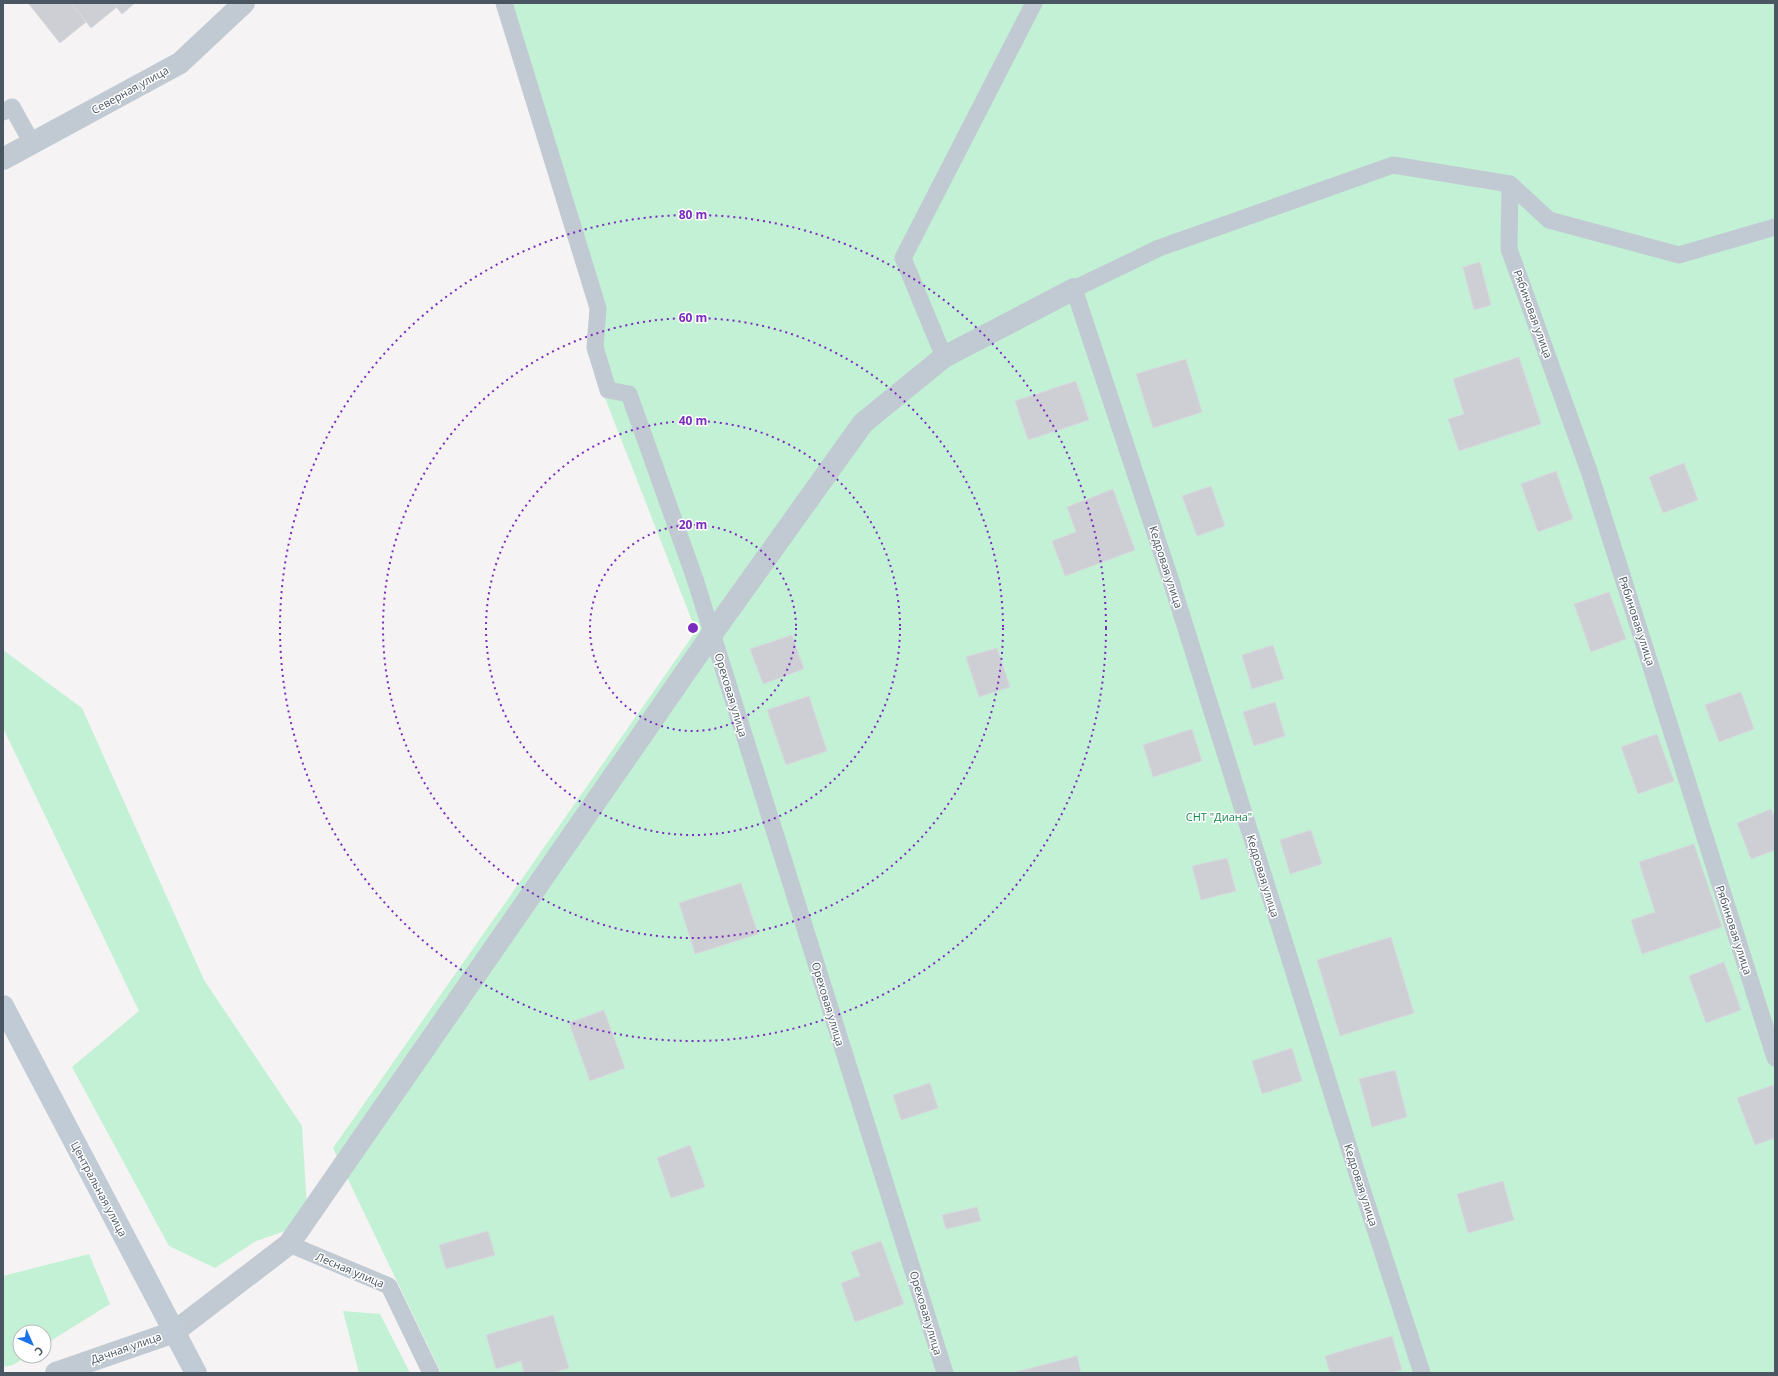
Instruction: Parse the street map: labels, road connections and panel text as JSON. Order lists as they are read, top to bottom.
{
  "streets": {
    "street": ["Северная улица", "Центральная улица", "Дачная улица"],
    "lane": [
      "Рябиновая улица",
      "Кедровая улица",
      "Ореховая улица",
      "Лесная улица"
    ]
  },
  "crossings": [
    ["Кедровая улица", "Дачная улица"],
    ["Ореховая улица", "Дачная улица"],
    ["Центральная улица", "Дачная улица"],
    ["Лесная улица", "Дачная улица"]
  ],
  "parks": ["СНТ \"Диана\""],
  "north": "bottom right",
  "rings": [
    "80 m",
    "60 m",
    "40 m",
    "20 m"
  ]
}
